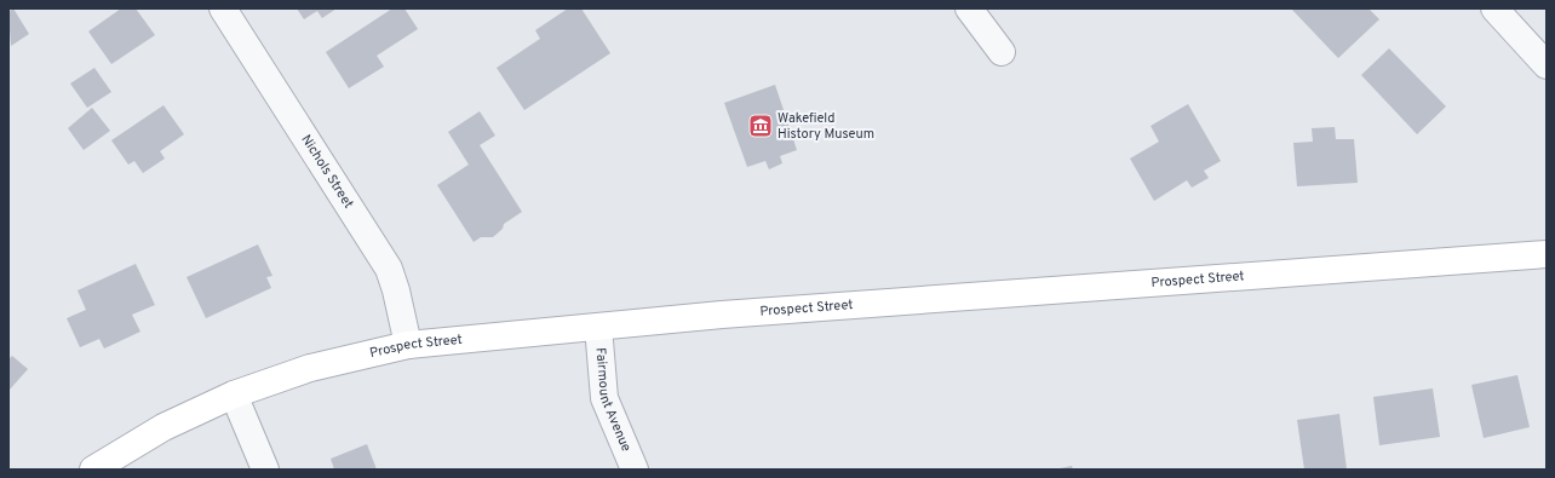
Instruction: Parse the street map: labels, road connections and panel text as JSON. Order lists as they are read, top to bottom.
{
  "streets": {
    "main road": ["Prospect Street"],
    "street": ["Nichols Street", "Fairmount Avenue"]
  },
  "crossings": [
    ["Nichols Street", "Prospect Street"],
    ["Prospect Street", "Fairmount Avenue"]
  ],
  "places": {
    "museum": ["Wakefield History Museum"]
  }
}
